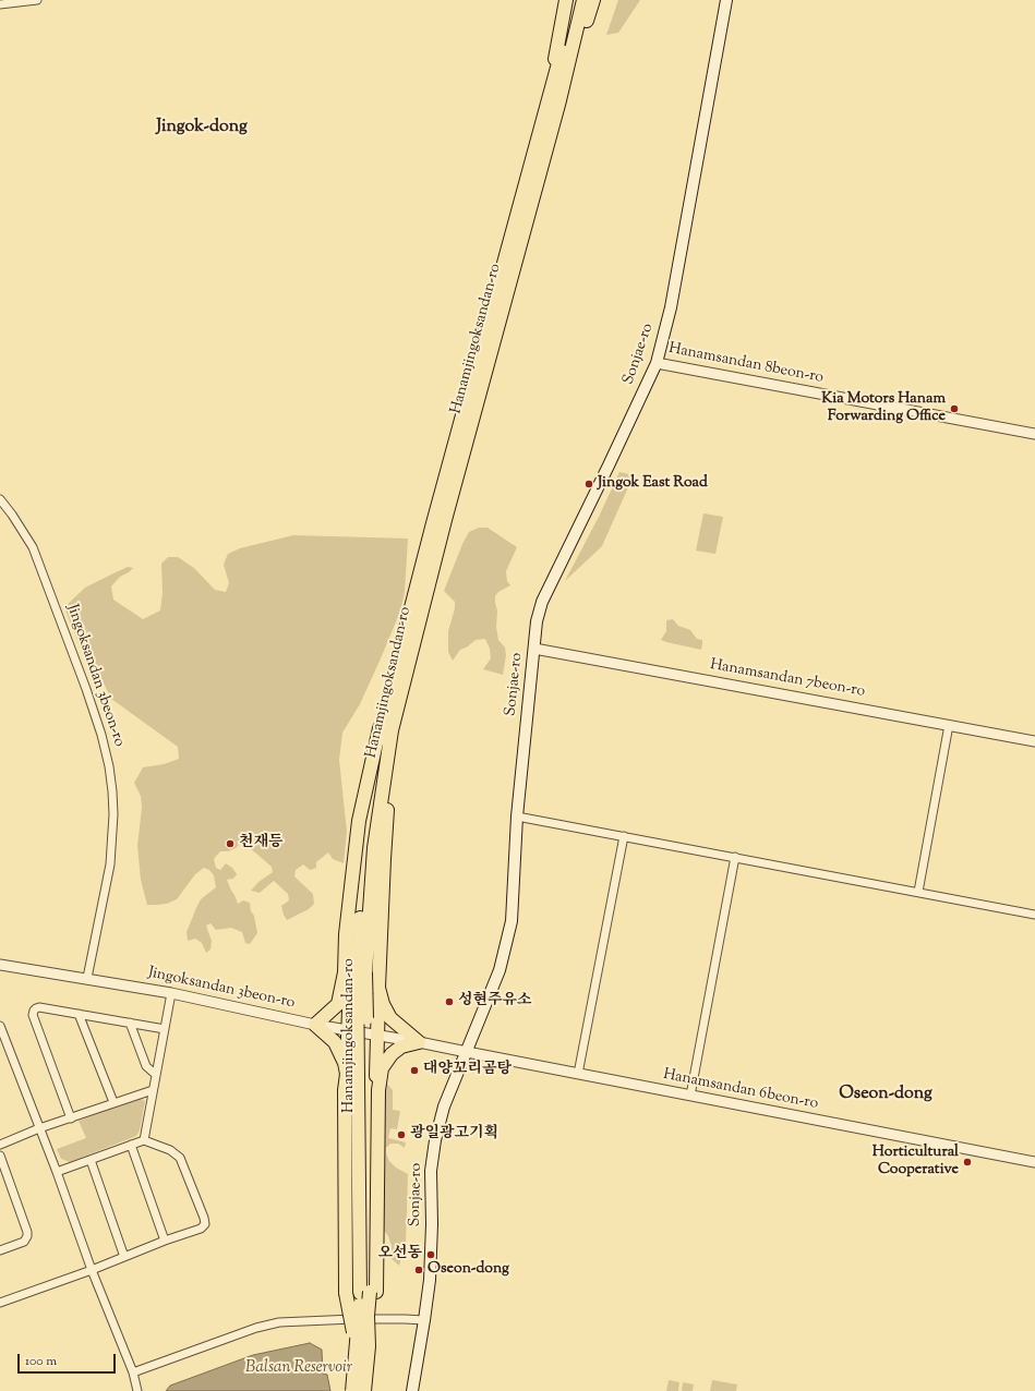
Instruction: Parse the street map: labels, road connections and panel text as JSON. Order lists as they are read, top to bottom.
{
  "streets": {
    "highway": ["Hanamjingoksandan-ro"],
    "main road": ["Sonjae-ro"],
    "street": [
      "Hanamsandan 8beon-ro",
      "Jingoksandan 3beon-ro",
      "Hanamsandan 7beon-ro",
      "Hanamsandan 6beon-ro"
    ]
  },
  "crossings": [
    ["Sonjae-ro", "Hanamsandan 8beon-ro"],
    ["Sonjae-ro", "Hanamsandan 7beon-ro"],
    ["Sonjae-ro", "Hanamsandan 6beon-ro"],
    ["Jingoksandan 3beon-ro", "Hanamsandan 6beon-ro"]
  ],
  "districts": ["Jingok-dong", "Oseon-dong"],
  "water": ["Balsan Reservoir"],
  "places": [
    "Kia Motors Hanam Forwarding Office",
    "Jingok East Road",
    "천재등",
    "성현주유소",
    "대양꼬리곰탕",
    "광일광고기획",
    "Horticultural Cooperative",
    "오선동",
    "Oseon-dong"
  ],
  "scale_bar": "100 m"
}
